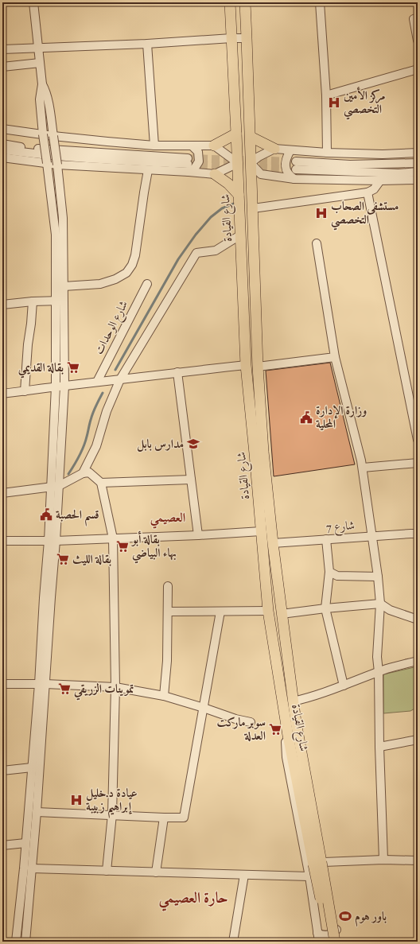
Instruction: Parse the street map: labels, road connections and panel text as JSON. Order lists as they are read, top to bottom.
{
  "streets": {
    "main road": ["شارع القيادة"],
    "street": ["شارع الوحدات", "شارع 7"]
  },
  "crossings": [
    ["شارع القيادة", "شارع 7"]
  ],
  "districts": ["العصيمي", "حارة العصيمي"],
  "places": {
    "hospital": ["مركز الأمين التخصصي", "مستشفى الصحاب التخصصي", "عيادة د.خليل إبراهيم زبيبة"],
    "supermarket": [
      "بقالة القديمي",
      "بقالة أبو بهاء البياضي",
      "بقالة الليث",
      "تموينات الزريقي",
      "سوبر ماركت العدلة"
    ],
    "public building": ["وزارة الإدارة المحلية", "قسم الحصبة"],
    "school or university": ["مدارس بابل"],
    "sports": ["باور هوم"]
  }
}
